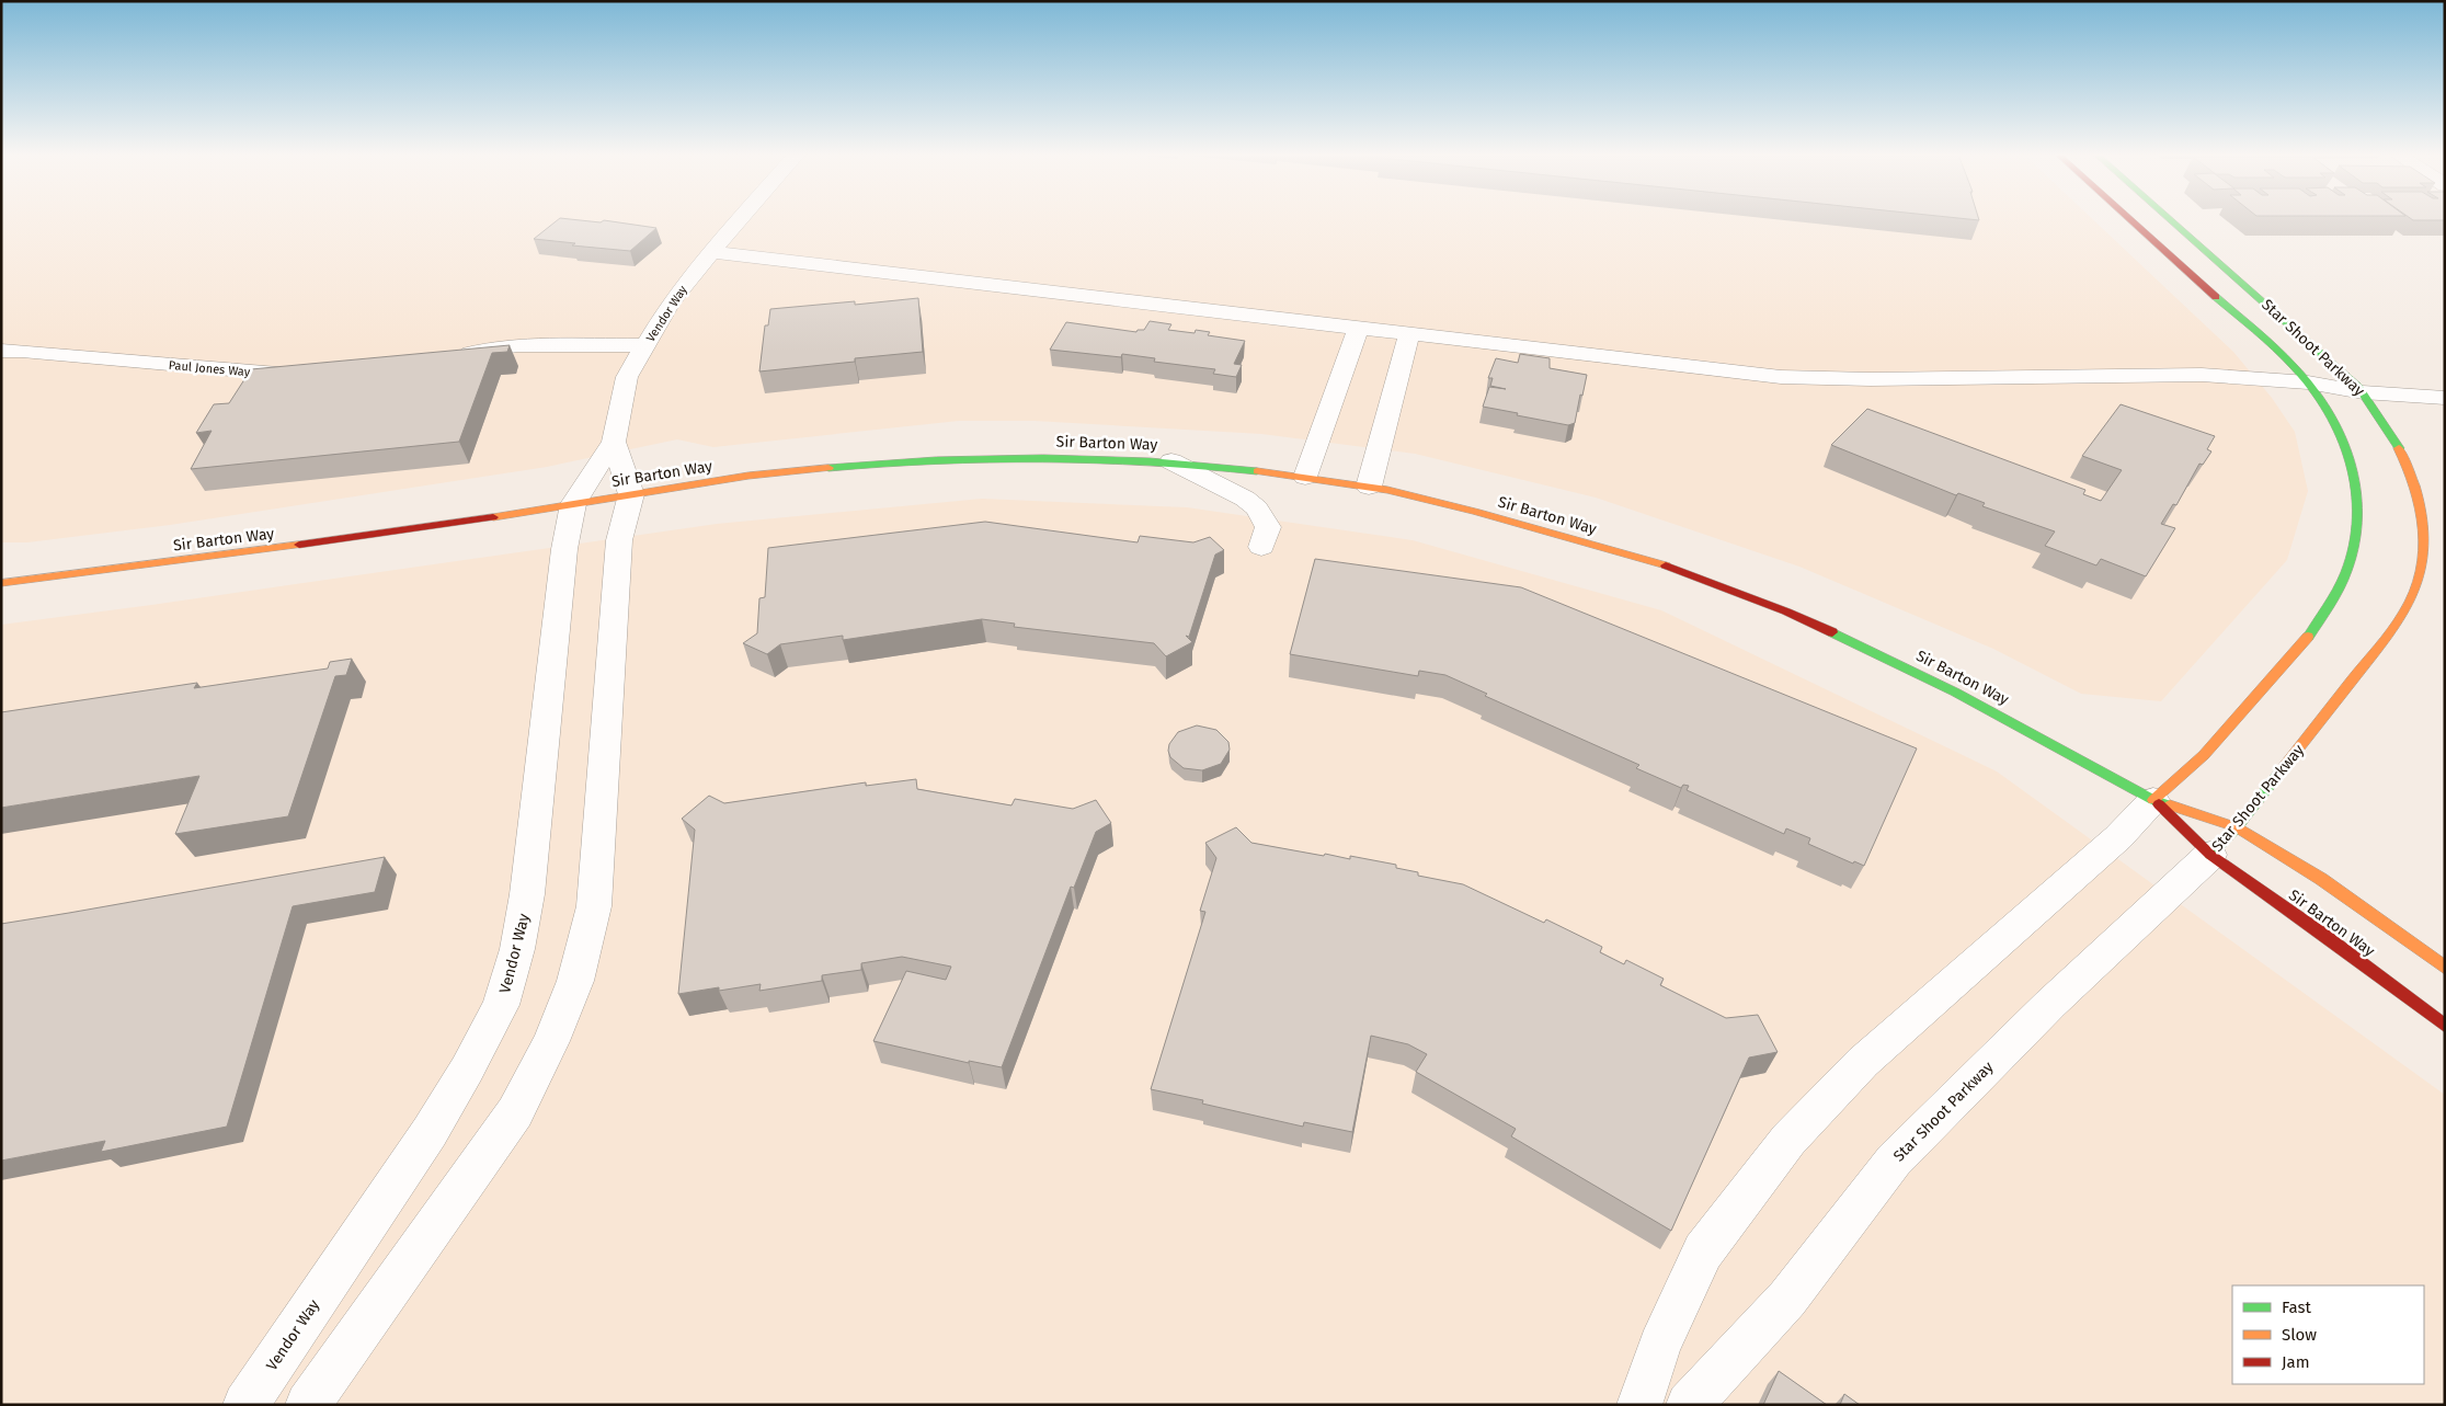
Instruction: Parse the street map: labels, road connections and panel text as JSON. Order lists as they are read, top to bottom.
{
  "streets": {
    "street": [
      "Vendor Way",
      "Star Shoot Parkway",
      "Paul Jones Way",
      "Sir Barton Way"
    ]
  },
  "crossings": [
    ["Vendor Way", "Sir Barton Way"],
    ["Star Shoot Parkway", "Sir Barton Way"]
  ],
  "legend": ["Fast", "Slow", "Jam"]
}
